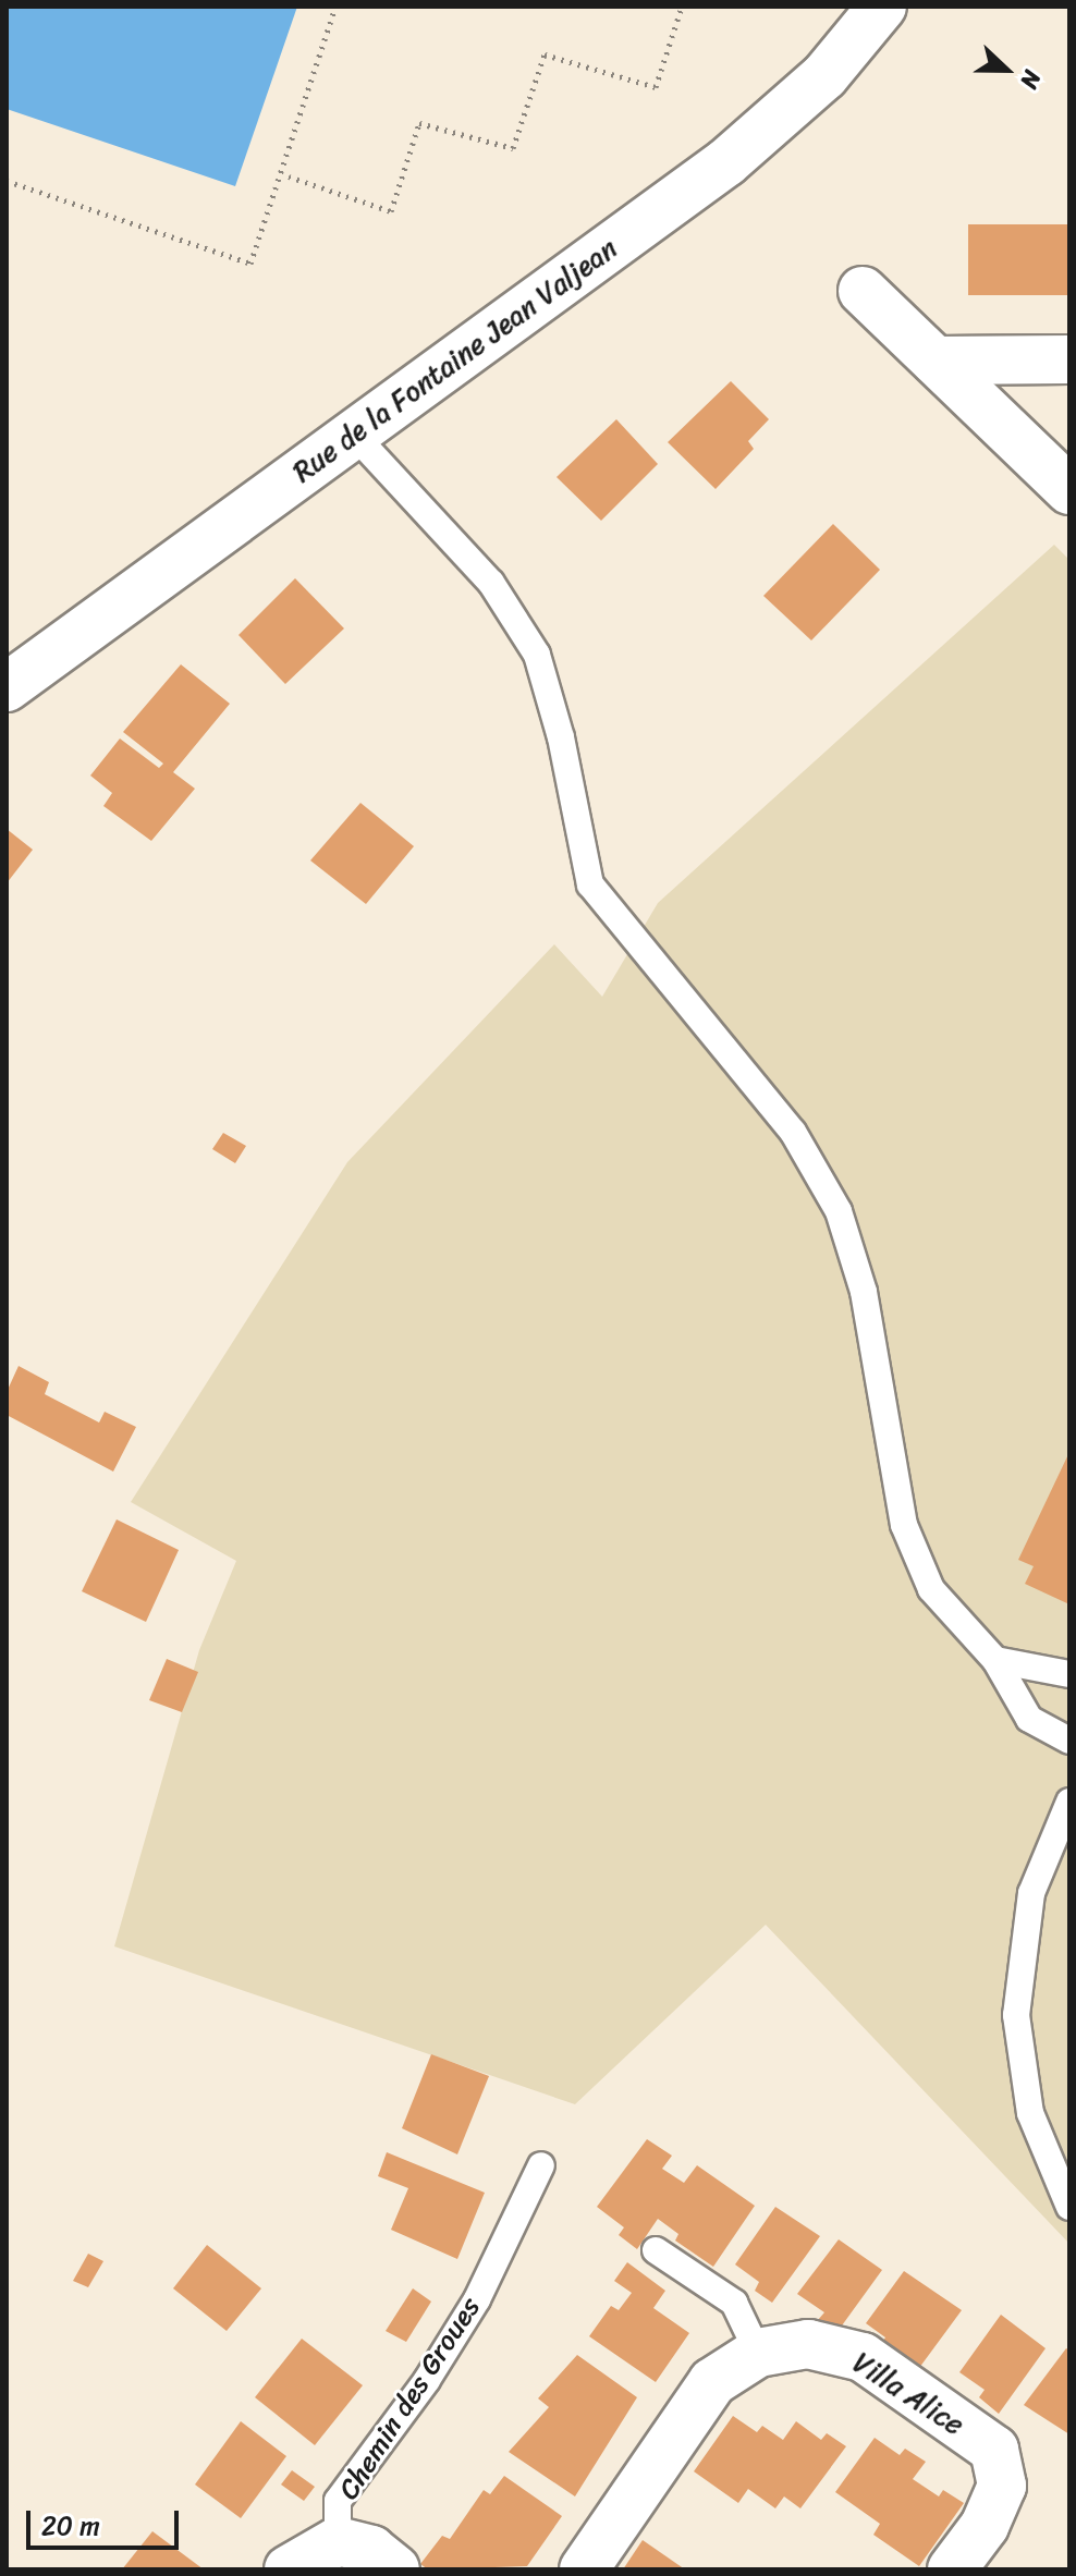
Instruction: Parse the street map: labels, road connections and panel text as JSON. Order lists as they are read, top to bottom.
{
  "streets": {
    "street": ["Rue de la Fontaine Jean Valjean", "Villa Alice", "Chemin des Groues"]
  },
  "scale_bar": "20 m",
  "north": "right"
}
